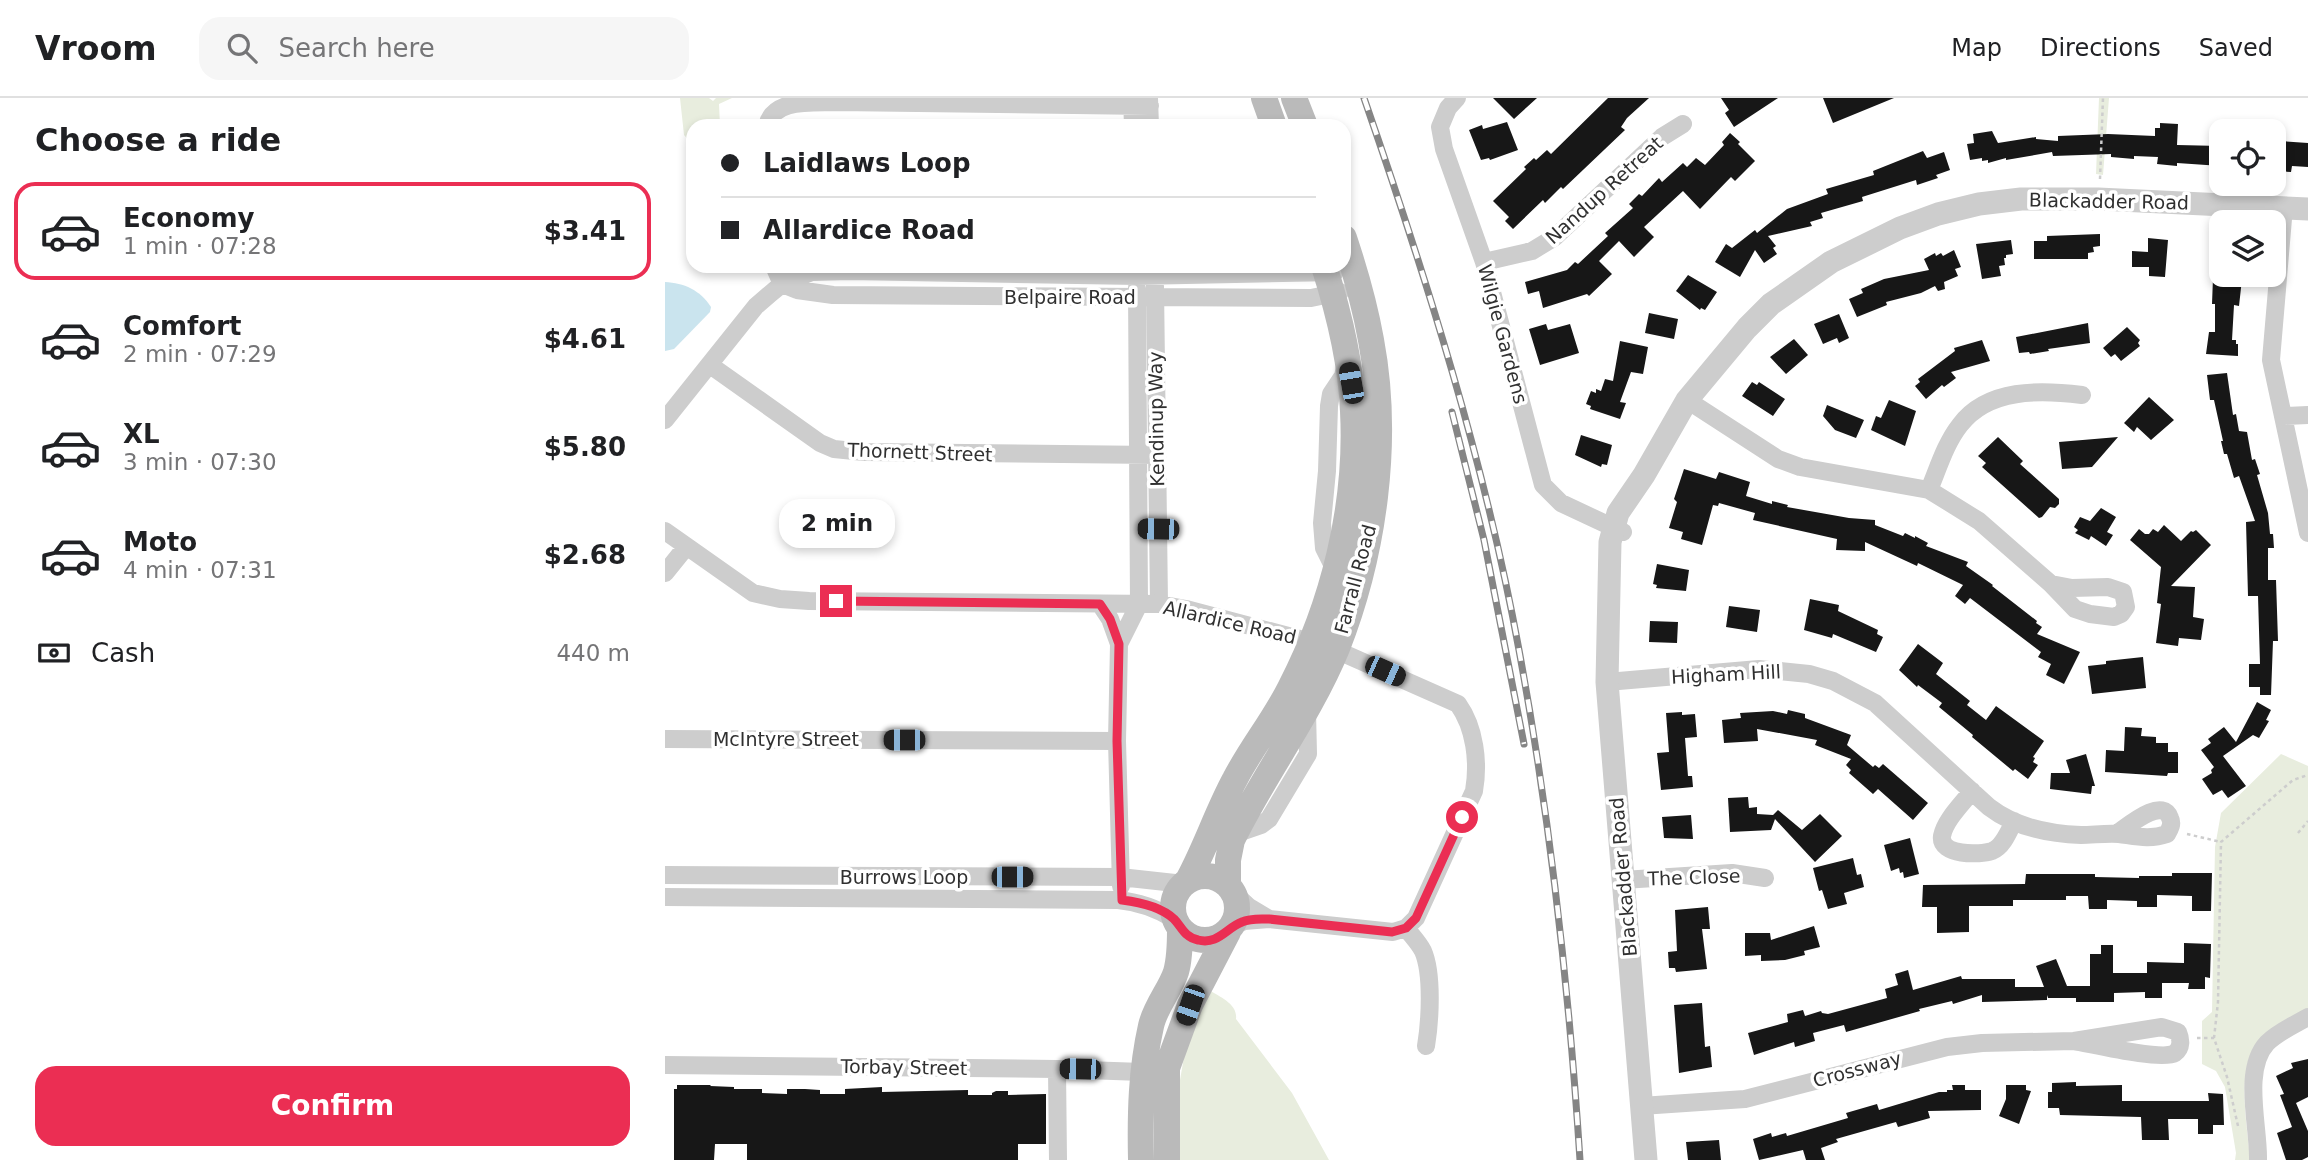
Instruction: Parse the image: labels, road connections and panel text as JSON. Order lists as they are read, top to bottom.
{
  "streets": {
    "main road": ["Farrall Road"],
    "street": [
      "Nandup Retreat",
      "Blackadder Road",
      "Belpaire Road",
      "Wilgie Gardens",
      "Kendinup Way",
      "Thornett Street",
      "Allardice Road",
      "Higham Hill",
      "McIntyre Street",
      "Burrows Loop",
      "The Close",
      "Torbay Street",
      "Crossway"
    ]
  },
  "crossings": [
    ["Nandup Retreat", "Wilgie Gardens"],
    ["Blackadder Road", "Wilgie Gardens"],
    ["Blackadder Road", "Higham Hill"],
    ["Blackadder Road", "The Close"],
    ["Blackadder Road", "Crossway"],
    ["Belpaire Road", "Kendinup Way"],
    ["Belpaire Road", "Thornett Street"],
    ["Belpaire Road", "Farrall Road"],
    ["Kendinup Way", "Thornett Street"],
    ["Kendinup Way", "Allardice Road"],
    ["Farrall Road", "Allardice Road"],
    ["Farrall Road", "Burrows Loop"]
  ],
  "page": {
    "header": "Vroom",
    "search": "Search here",
    "nav": ["Map", "Directions", "Saved"],
    "heading": "Choose a ride",
    "banner": ["Laidlaws Loop", "Allardice Road"],
    "list": [
      {
        "name": "Economy",
        "note": "1 min · 07:28",
        "value": "$3.41"
      },
      {
        "name": "Comfort",
        "note": "2 min · 07:29",
        "value": "$4.61"
      },
      {
        "name": "XL",
        "note": "3 min · 07:30",
        "value": "$5.80"
      },
      {
        "name": "Moto",
        "note": "4 min · 07:31",
        "value": "$2.68"
      }
    ],
    "bubble": "2 min",
    "pay": ["Cash", "440 m"],
    "buttons": "Confirm"
  }
}
